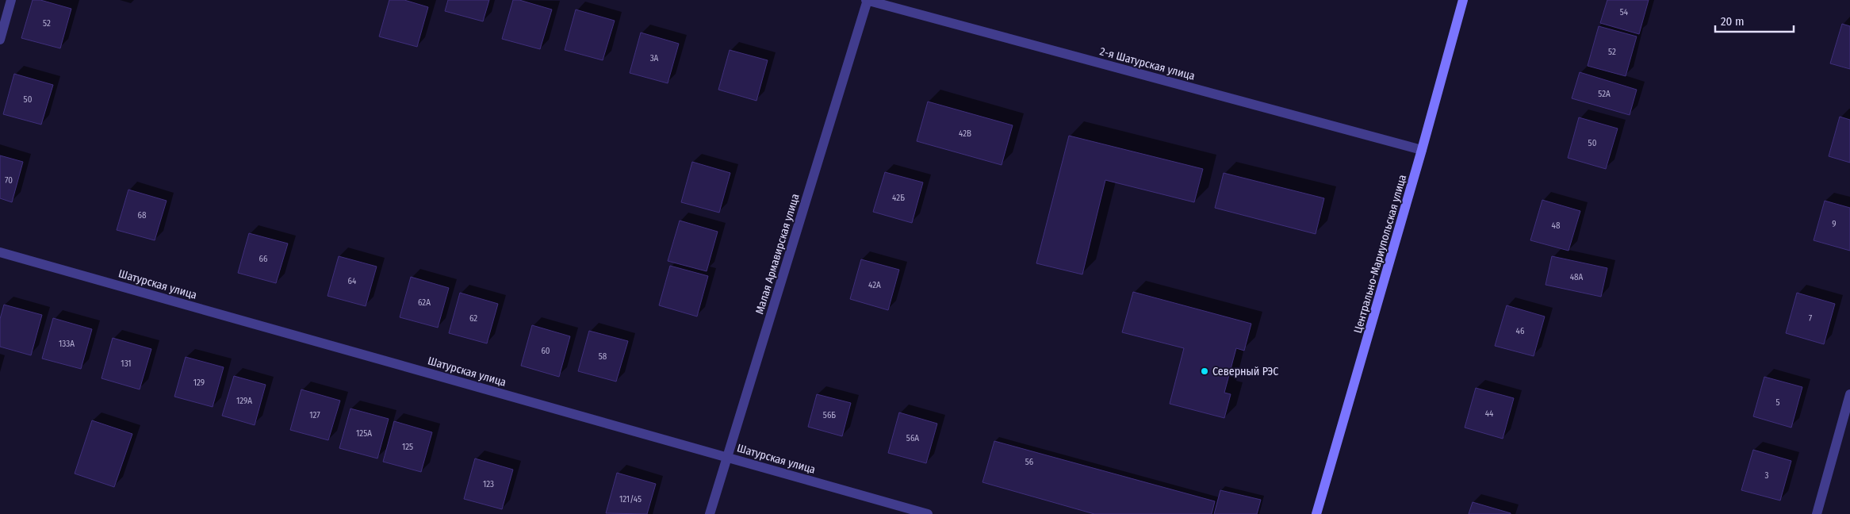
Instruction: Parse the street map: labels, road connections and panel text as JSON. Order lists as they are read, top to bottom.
{
  "streets": {
    "street": [
      "2-я Шатурская улица",
      "Малая Армавирская улица",
      "Центрально-Мариупольская улица",
      "Шатурская улица"
    ]
  },
  "crossings": [
    ["2-я Шатурская улица", "Малая Армавирская улица"],
    ["2-я Шатурская улица", "Центрально-Мариупольская улица"],
    ["Малая Армавирская улица", "Шатурская улица"]
  ],
  "places": ["Северный РЭС"],
  "house_numbers": [
    "54",
    "52",
    "52",
    "3А",
    "52А",
    "50",
    "42В",
    "50",
    "70",
    "42Б",
    "68",
    "9",
    "48",
    "66",
    "48А",
    "64",
    "42А",
    "62А",
    "62",
    "7",
    "46",
    "133А",
    "60",
    "58",
    "131",
    "129",
    "129А",
    "5",
    "44",
    "127",
    "56Б",
    "125А",
    "56А",
    "125",
    "56",
    "3",
    "123",
    "121/45"
  ],
  "scale_bar": "20 m"
}
